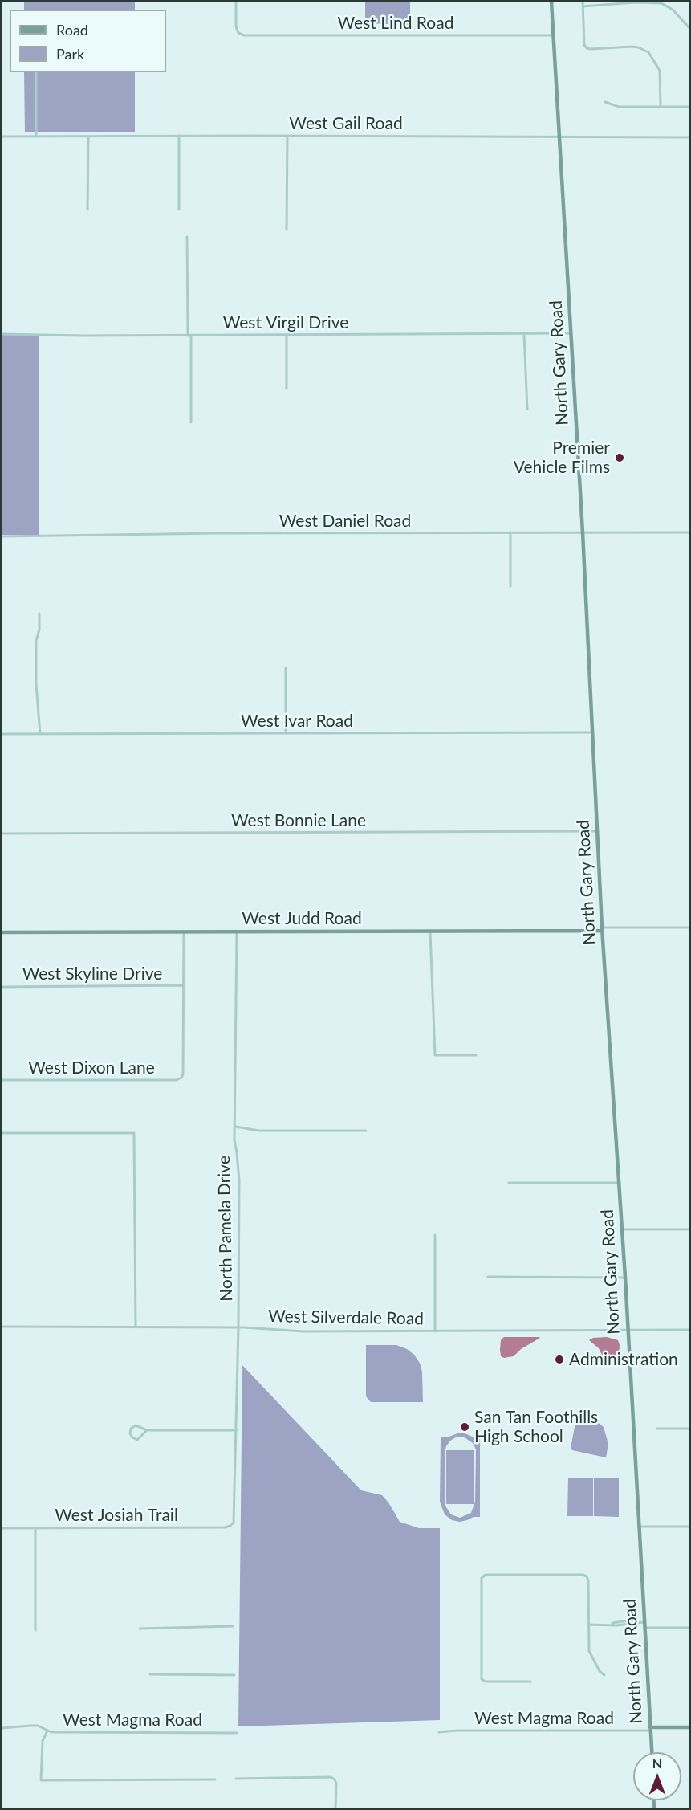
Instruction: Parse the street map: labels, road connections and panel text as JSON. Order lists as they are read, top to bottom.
{
  "streets": {
    "street": [
      "West Lind Road",
      "West Gail Road",
      "West Virgil Drive",
      "North Gary Road",
      "West Daniel Road",
      "West Ivar Road",
      "West Bonnie Lane",
      "West Judd Road",
      "West Skyline Drive",
      "West Dixon Lane",
      "North Pamela Drive",
      "West Silverdale Road",
      "West Josiah Trail",
      "West Magma Road"
    ]
  },
  "crossings": [
    ["West Lind Road", "North Gary Road"],
    ["West Gail Road", "North Gary Road"],
    ["West Virgil Drive", "North Gary Road"],
    ["North Gary Road", "West Daniel Road"],
    ["North Gary Road", "West Ivar Road"],
    ["North Gary Road", "West Bonnie Lane"],
    ["North Gary Road", "West Judd Road"],
    ["North Gary Road", "West Silverdale Road"],
    ["North Gary Road", "West Magma Road"],
    ["West Judd Road", "North Pamela Drive"],
    ["West Skyline Drive", "West Dixon Lane"],
    ["North Pamela Drive", "West Silverdale Road"],
    ["North Pamela Drive", "West Josiah Trail"]
  ],
  "places": ["Premier Vehicle Films", "Administration", "San Tan Foothills High School"],
  "legend": ["Road", "Park"],
  "north": "top"
}
